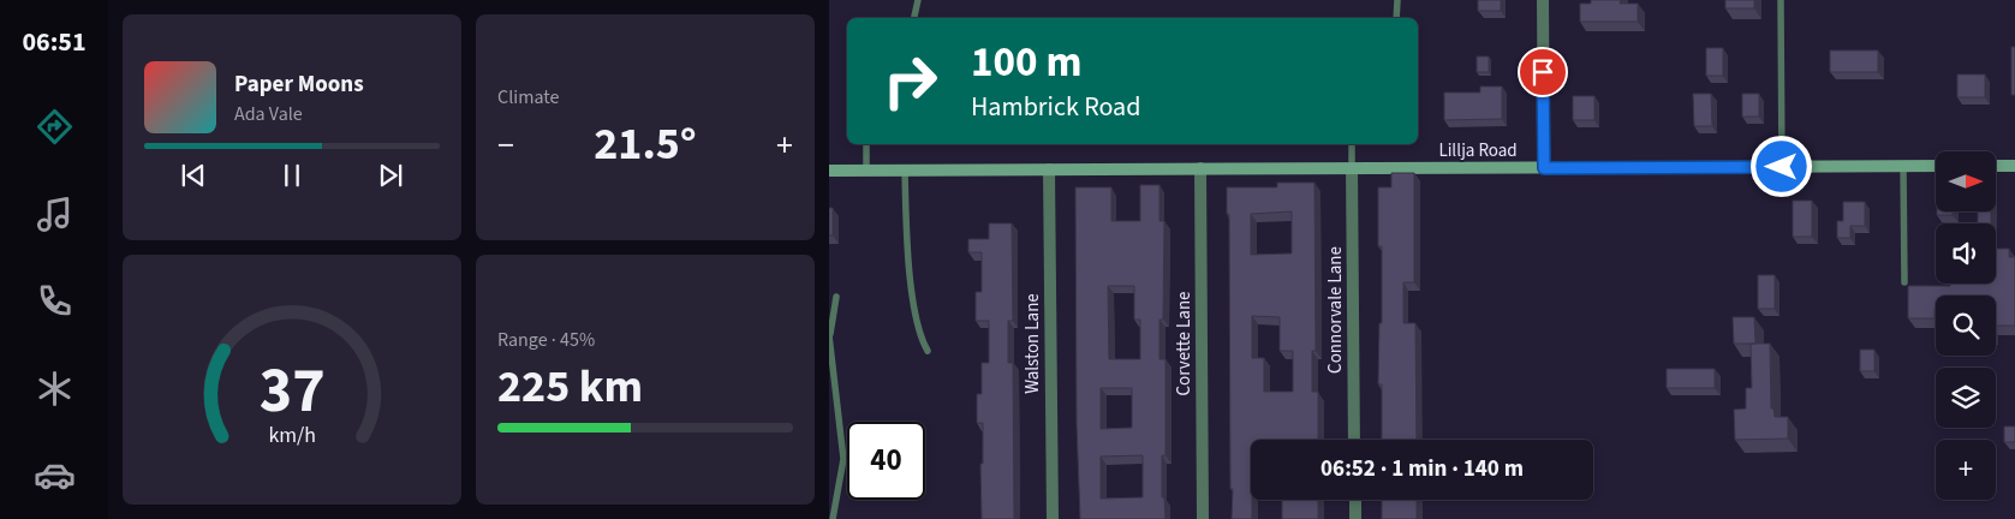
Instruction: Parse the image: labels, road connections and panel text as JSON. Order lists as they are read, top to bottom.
{
  "streets": {
    "street": [
      "Lillja Road",
      "Connorvale Lane",
      "Walston Lane",
      "Corvette Lane"
    ]
  },
  "crossings": [
    ["Lillja Road", "Connorvale Lane"],
    ["Lillja Road", "Walston Lane"],
    ["Lillja Road", "Corvette Lane"]
  ],
  "north": "right",
  "page": {
    "tabs": "06:51",
    "tile": [
      "Climate",
      ["Range · 45%", "225 km"]
    ],
    "turn": ["100 m", "Hambrick Road"],
    "song": ["Paper Moons", "Ada Vale"],
    "heat": ["−", "21.5°", "+"],
    "map_buttons": "+",
    "limit": "40",
    "trip": "06:52 · 1 min · 140 m",
    "gauge": ["37", "km/h"]
  }
}
